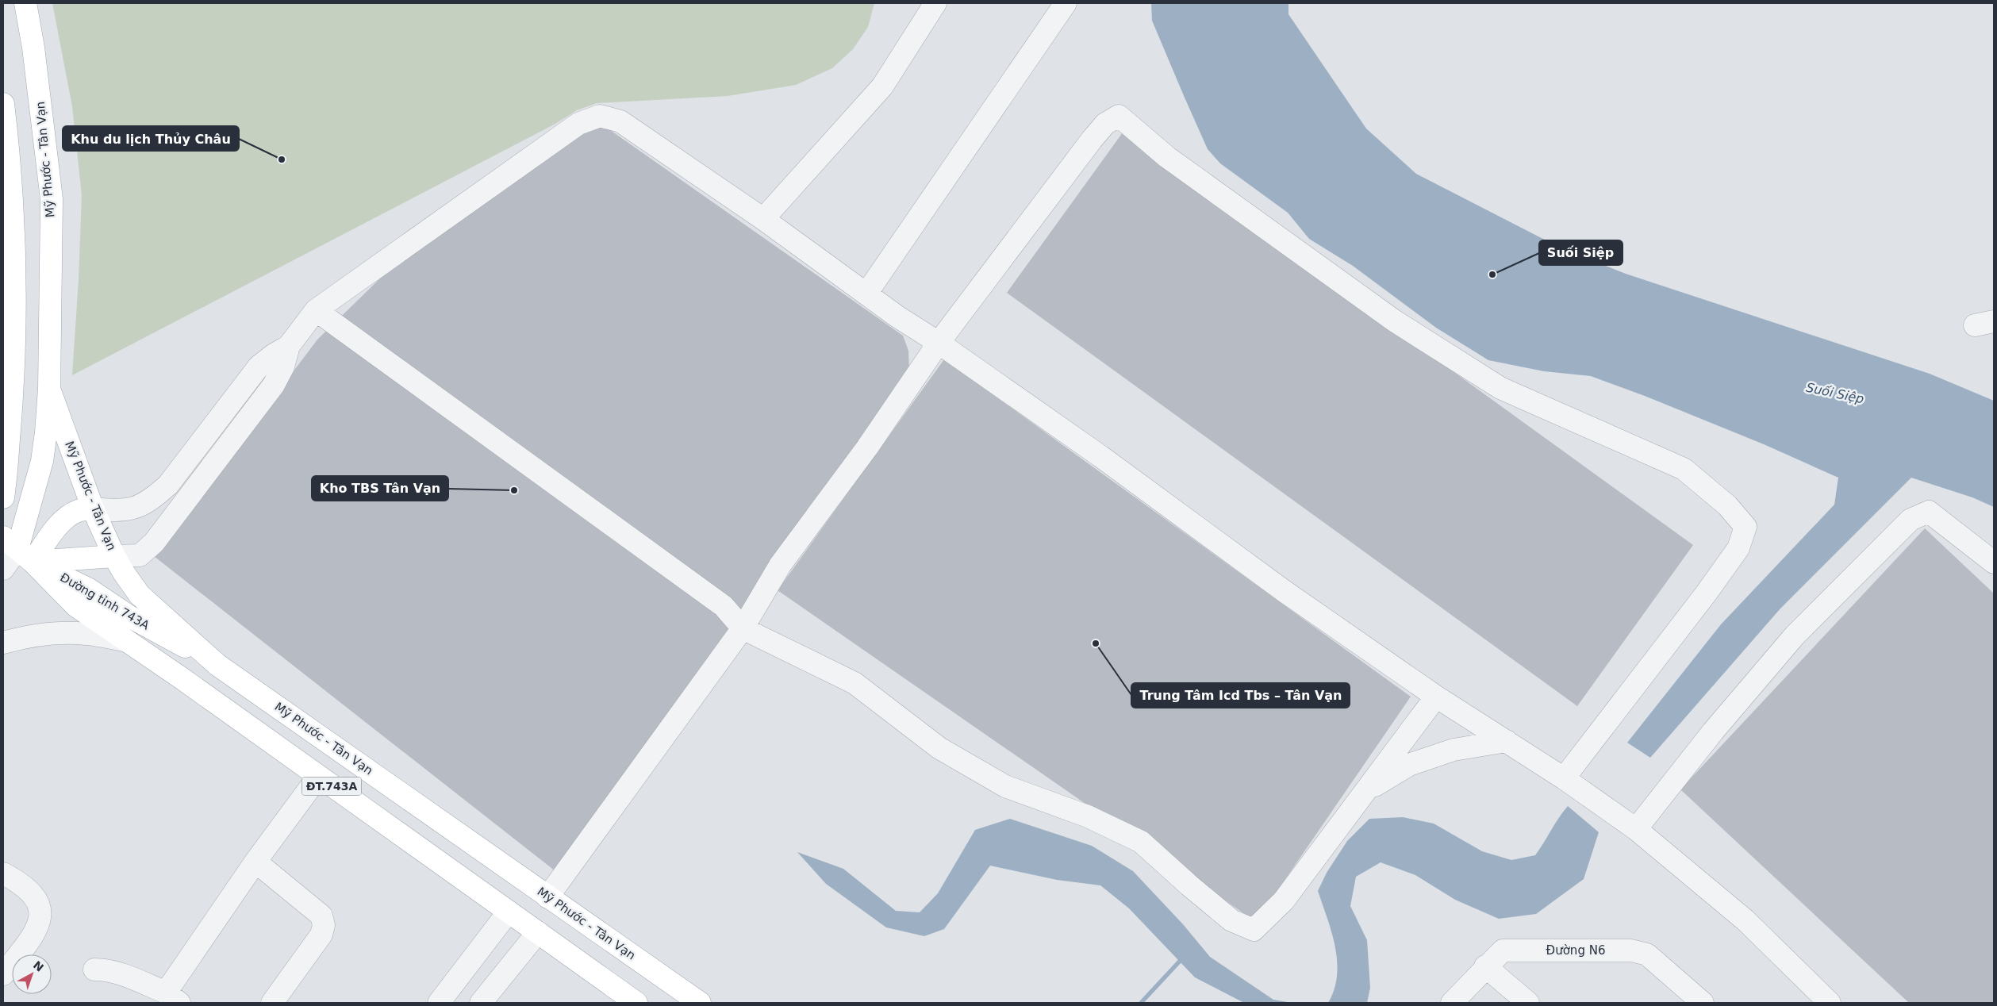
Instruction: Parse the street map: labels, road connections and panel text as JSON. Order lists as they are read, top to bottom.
{
  "streets": {
    "main road": ["Mỹ Phước - Tân Vạn", "Đường tỉnh 743A", "ĐT.743A"],
    "street": ["Đường N6"]
  },
  "crossings": [
    ["Mỹ Phước - Tân Vạn", "Đường tỉnh 743A"],
    ["Mỹ Phước - Tân Vạn", "ĐT.743A"],
    ["Đường tỉnh 743A", "ĐT.743A"]
  ],
  "water": ["Suối Siệp"],
  "places": [
    "Khu du lịch Thủy Châu",
    "Suối Siệp",
    "Kho TBS Tân Vạn",
    "Trung Tâm Icd Tbs – Tân Vạn"
  ],
  "north": "top right"
}
